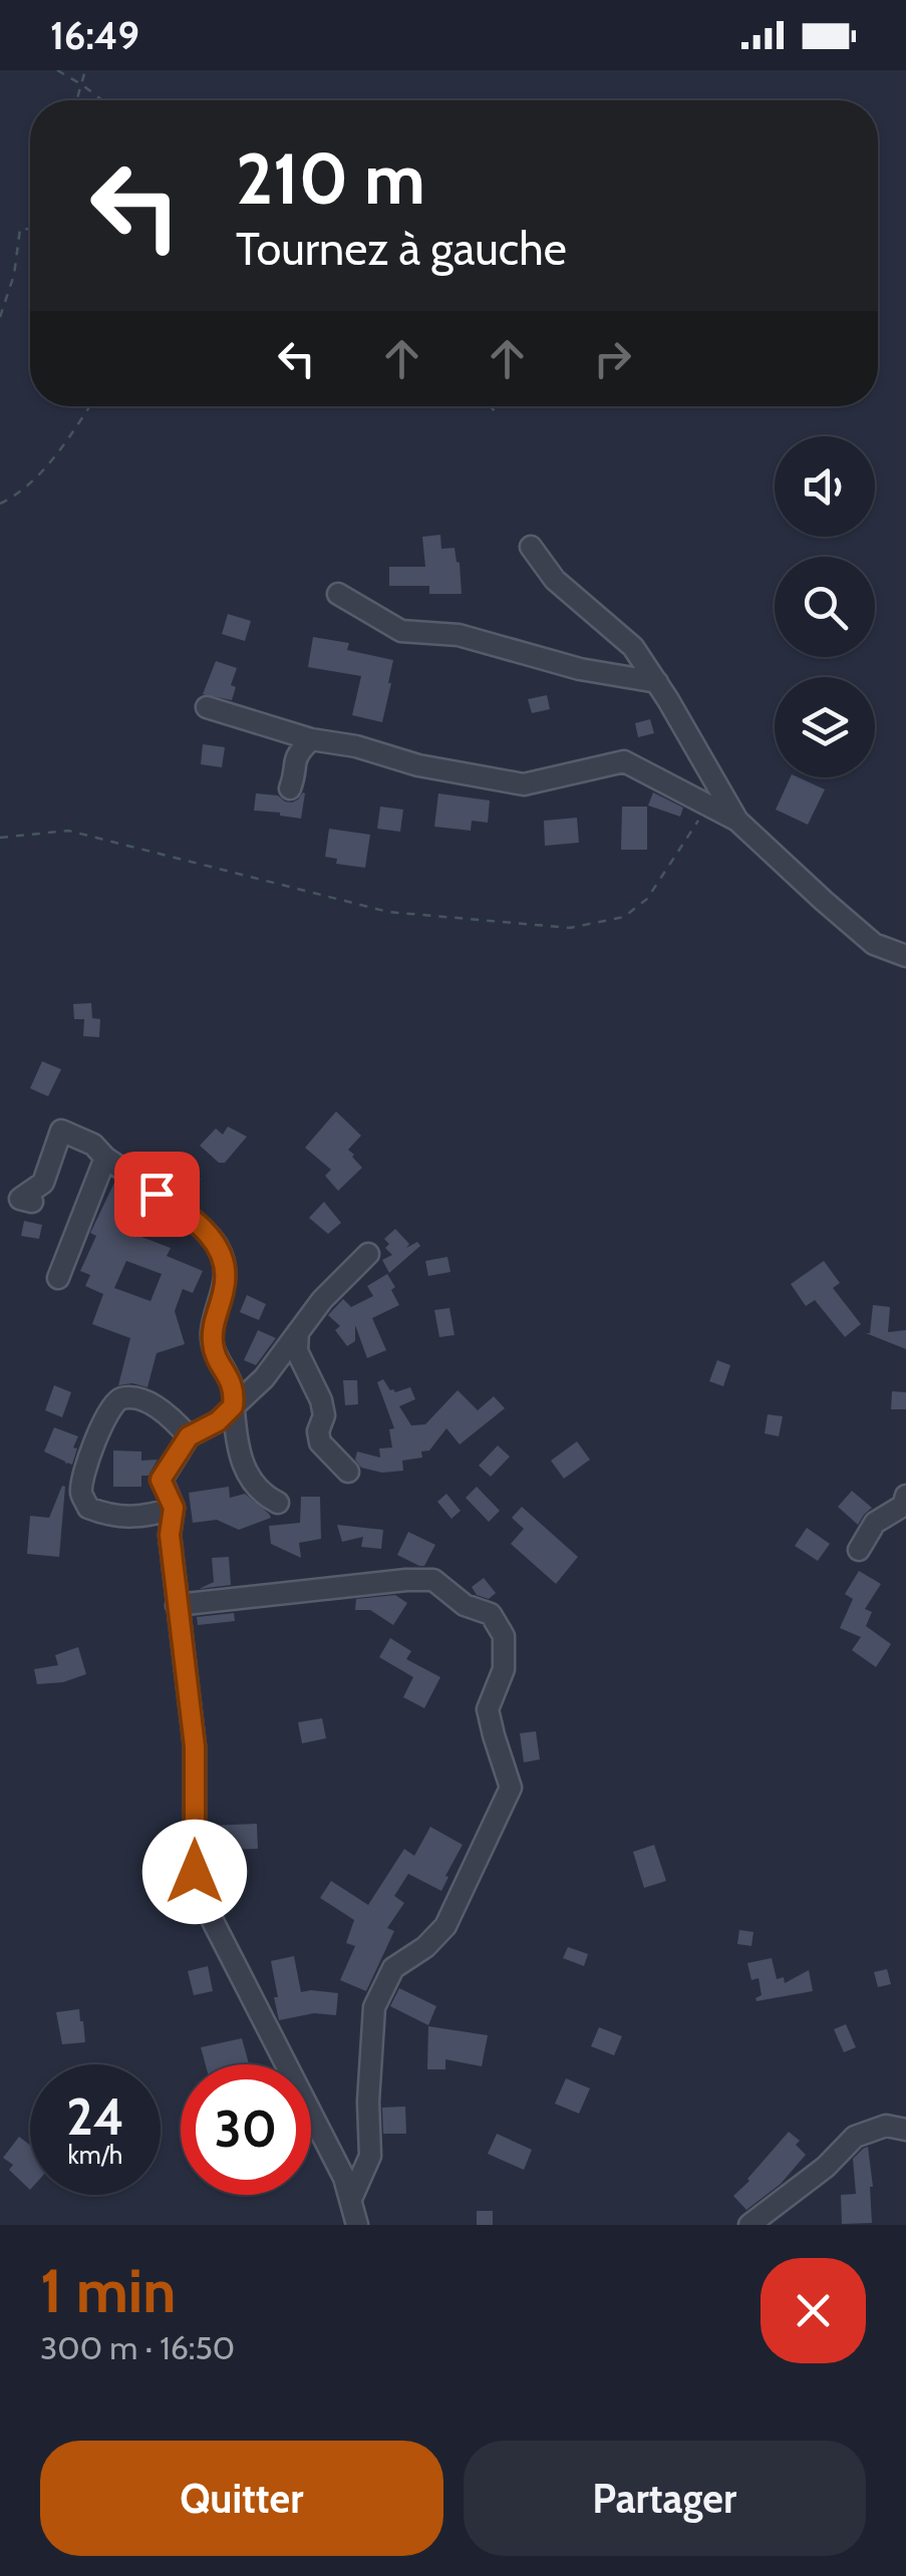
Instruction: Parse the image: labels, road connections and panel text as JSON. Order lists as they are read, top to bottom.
{
  "page": {
    "status": "16:49",
    "turn": ["210 m", "Tournez à gauche"],
    "speed": "24 km/h",
    "limit": "30",
    "heading": ["1 min", "300 m · 16:50"],
    "buttons": ["Quitter", "Partager"]
  }
}
